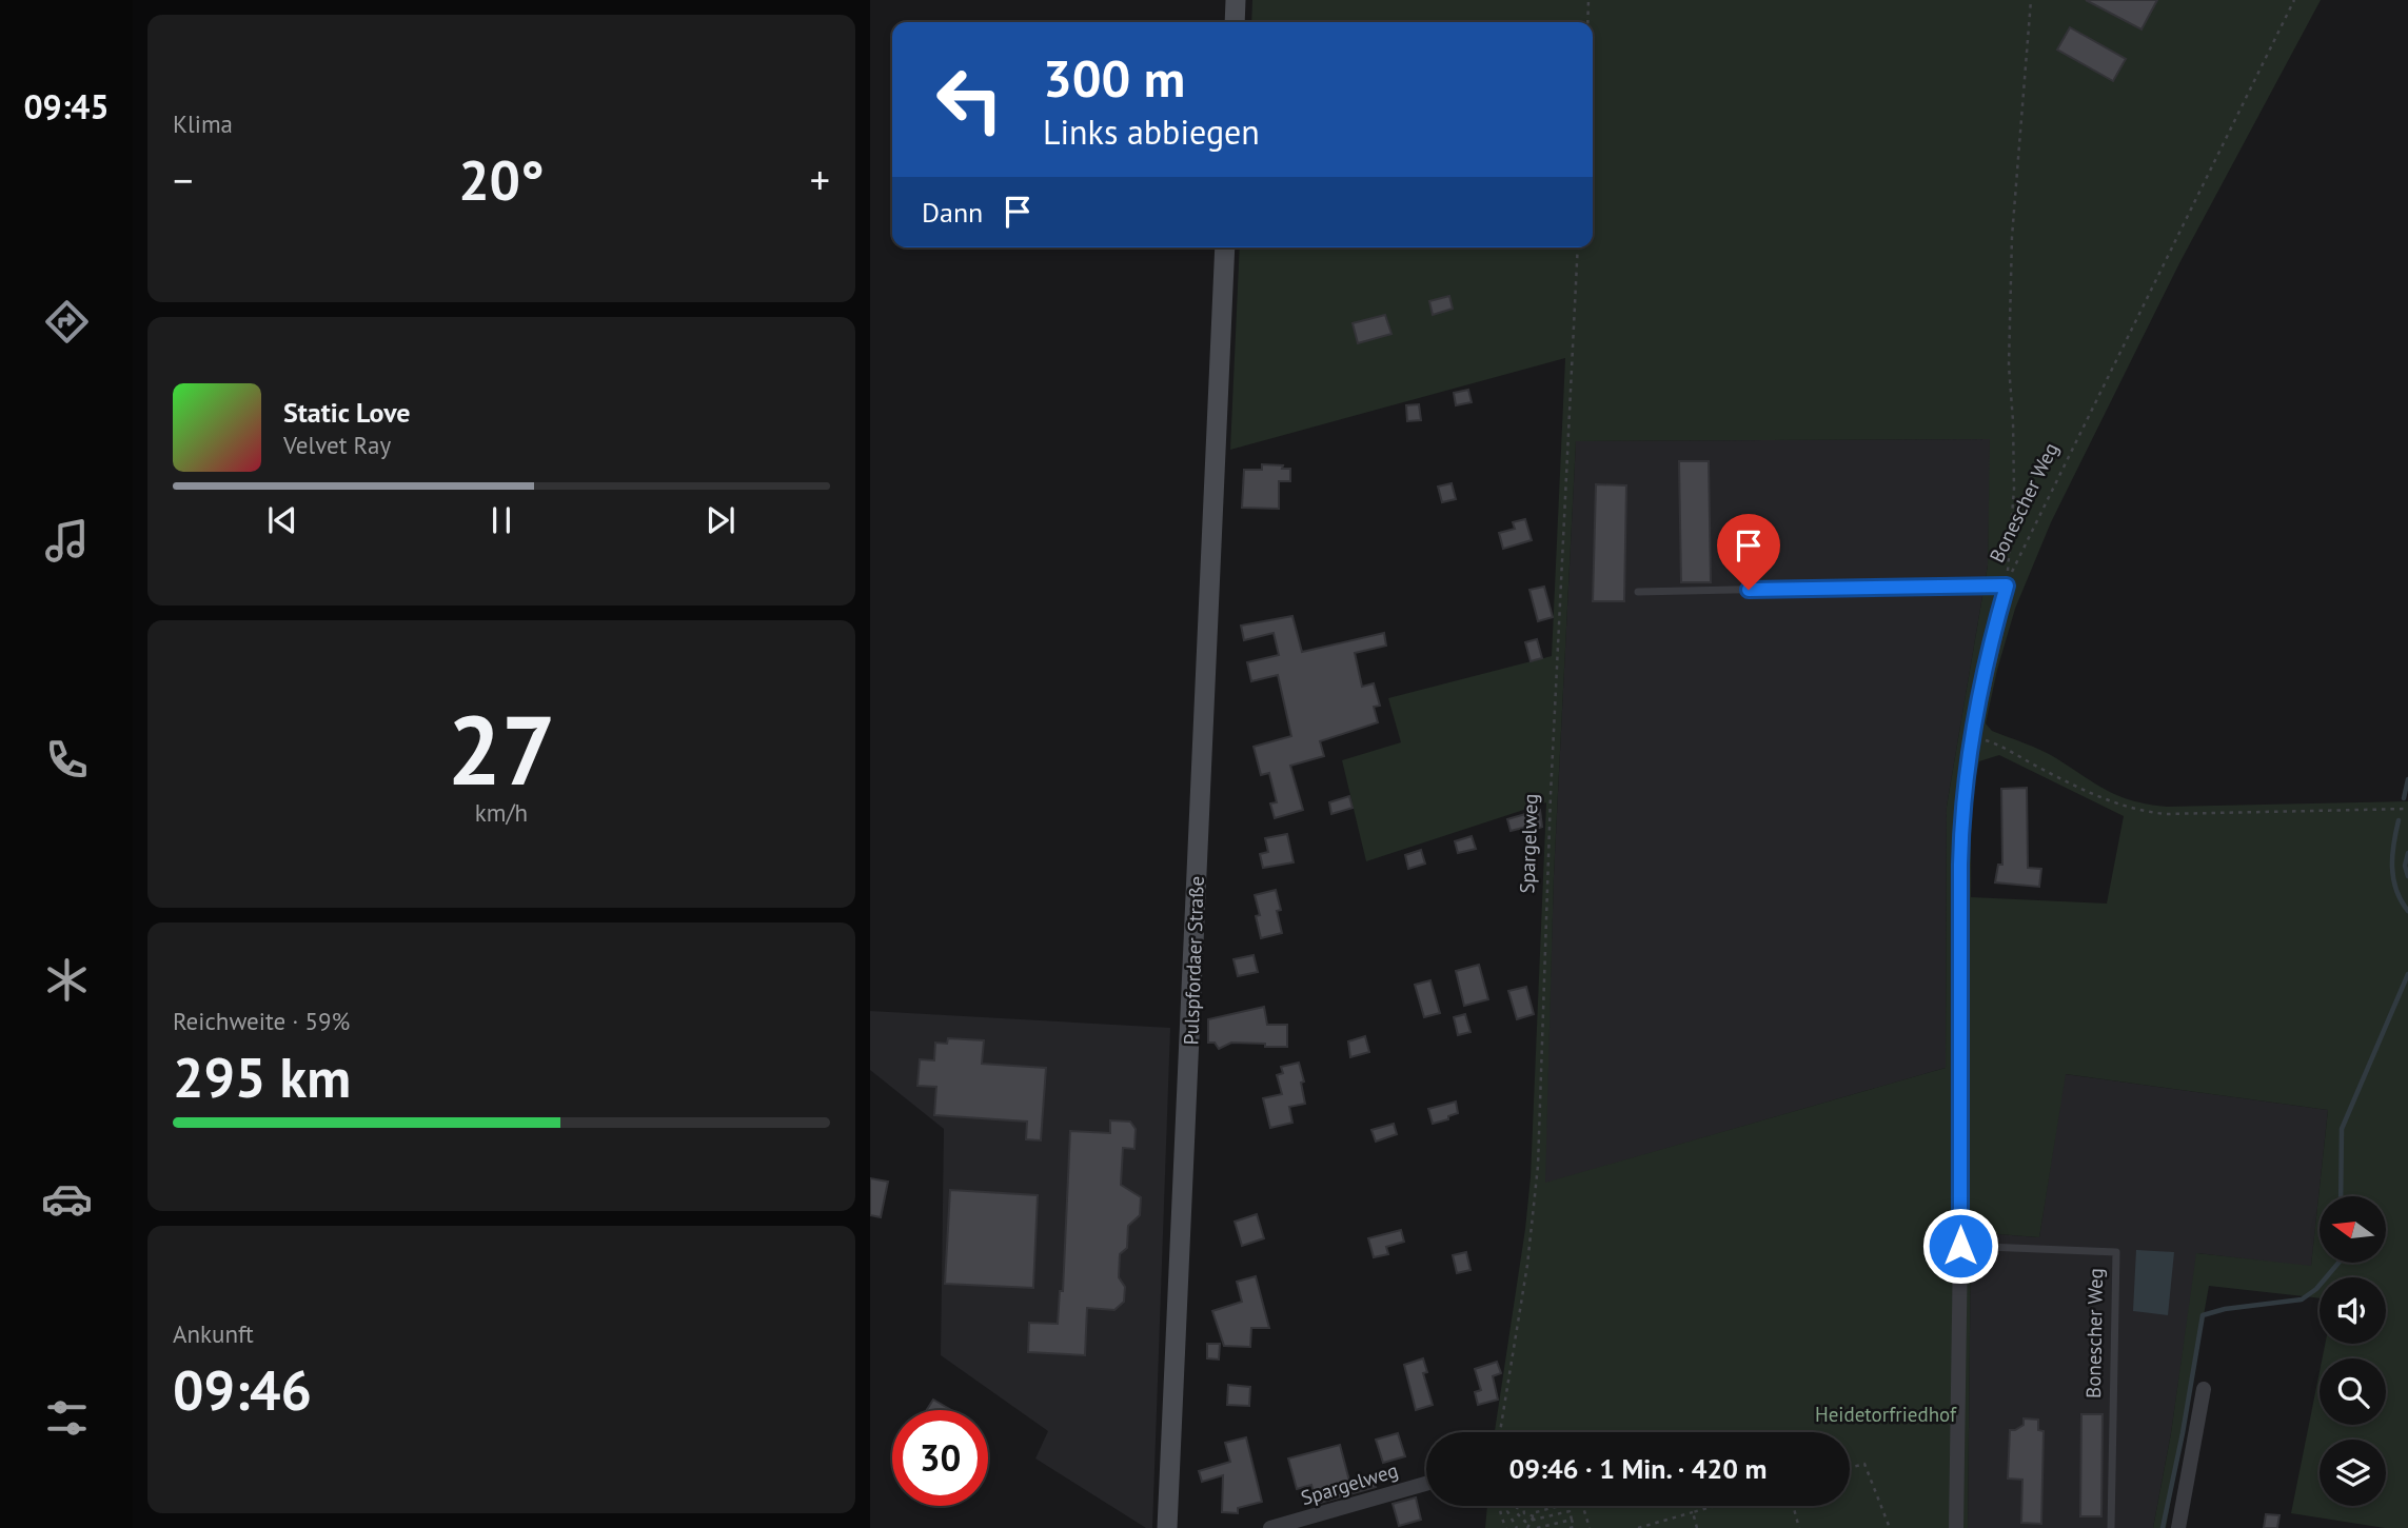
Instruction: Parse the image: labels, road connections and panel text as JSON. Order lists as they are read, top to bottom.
{
  "streets": {
    "main road": ["Pulspfordaer Straße"],
    "street": ["Bonescher Weg", "Spargelweg"]
  },
  "parks": ["Heidetorfriedhof"],
  "north": "left",
  "page": {
    "tabs": "09:45",
    "tile": [
      "Klima",
      ["27", "km/h"],
      ["Reichweite · 59%", "295 km"],
      ["Ankunft", "09:46"]
    ],
    "turn": ["300 m", "Links abbiegen"],
    "heat": ["−", "20°", "+"],
    "then": "Dann",
    "song": ["Static Love", "Velvet Ray"],
    "limit": "30",
    "trip": "09:46 · 1 Min. · 420 m"
  }
}
